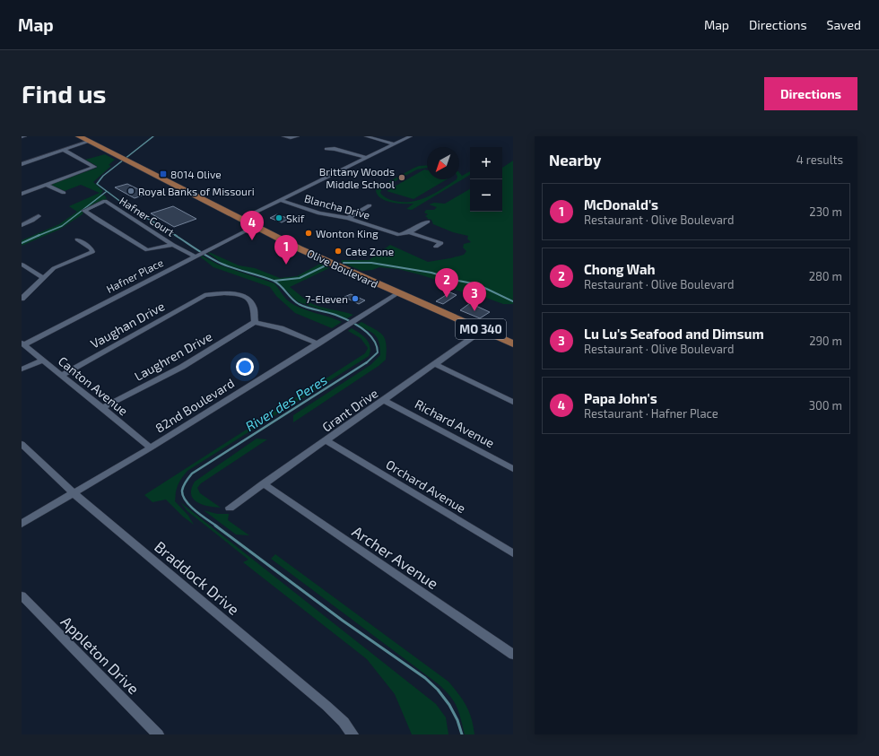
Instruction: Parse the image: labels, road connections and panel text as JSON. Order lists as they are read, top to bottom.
{
  "streets": {
    "main road": ["Olive Boulevard", "MO 340"],
    "street": [
      "Blancha Drive",
      "Hafner Court",
      "Hafner Place",
      "Vaughan Drive",
      "Laughren Drive",
      "Canton Avenue",
      "82nd Boulevard",
      "Grant Drive",
      "Richard Avenue",
      "Orchard Avenue",
      "Archer Avenue",
      "Braddock Drive",
      "Appleton Drive"
    ]
  },
  "crossings": [
    ["Hafner Court", "Hafner Place"],
    ["Olive Boulevard", "Hafner Place"],
    ["Olive Boulevard", "82nd Boulevard"],
    ["Olive Boulevard", "Grant Drive"],
    ["Hafner Place", "Canton Avenue"],
    ["Vaughan Drive", "Laughren Drive"],
    ["Vaughan Drive", "Canton Avenue"],
    ["Laughren Drive", "Canton Avenue"],
    ["Canton Avenue", "82nd Boulevard"],
    ["82nd Boulevard", "Braddock Drive"],
    ["Grant Drive", "Richard Avenue"],
    ["Grant Drive", "Orchard Avenue"],
    ["Grant Drive", "Archer Avenue"]
  ],
  "water": ["River des Peres"],
  "places": {
    "transit": ["8014 Olive"],
    "other": [
      "Brittany Woods Middle School",
      "Royal Banks of Missouri",
      "Skif",
      "Wonton King",
      "Cate Zone",
      "7-Eleven"
    ]
  },
  "north": "bottom left",
  "page": {
    "header": "Map",
    "nav": ["Map", "Directions", "Saved"],
    "buttons": "Directions",
    "title": "Find us",
    "heading": ["Nearby", "4 results"],
    "map_buttons": ["+", "−"],
    "list": [
      {
        "mark": "1",
        "name": "McDonald's",
        "note": "Restaurant · Olive Boulevard",
        "value": "230 m"
      },
      {
        "mark": "2",
        "name": "Chong Wah",
        "note": "Restaurant · Olive Boulevard",
        "value": "280 m"
      },
      {
        "mark": "3",
        "name": "Lu Lu's Seafood and Dimsum",
        "note": "Restaurant · Olive Boulevard",
        "value": "290 m"
      },
      {
        "mark": "4",
        "name": "Papa John's",
        "note": "Restaurant · Hafner Place",
        "value": "300 m"
      }
    ],
    "pins": [
      "4",
      "1",
      "2",
      "3"
    ]
  }
}
